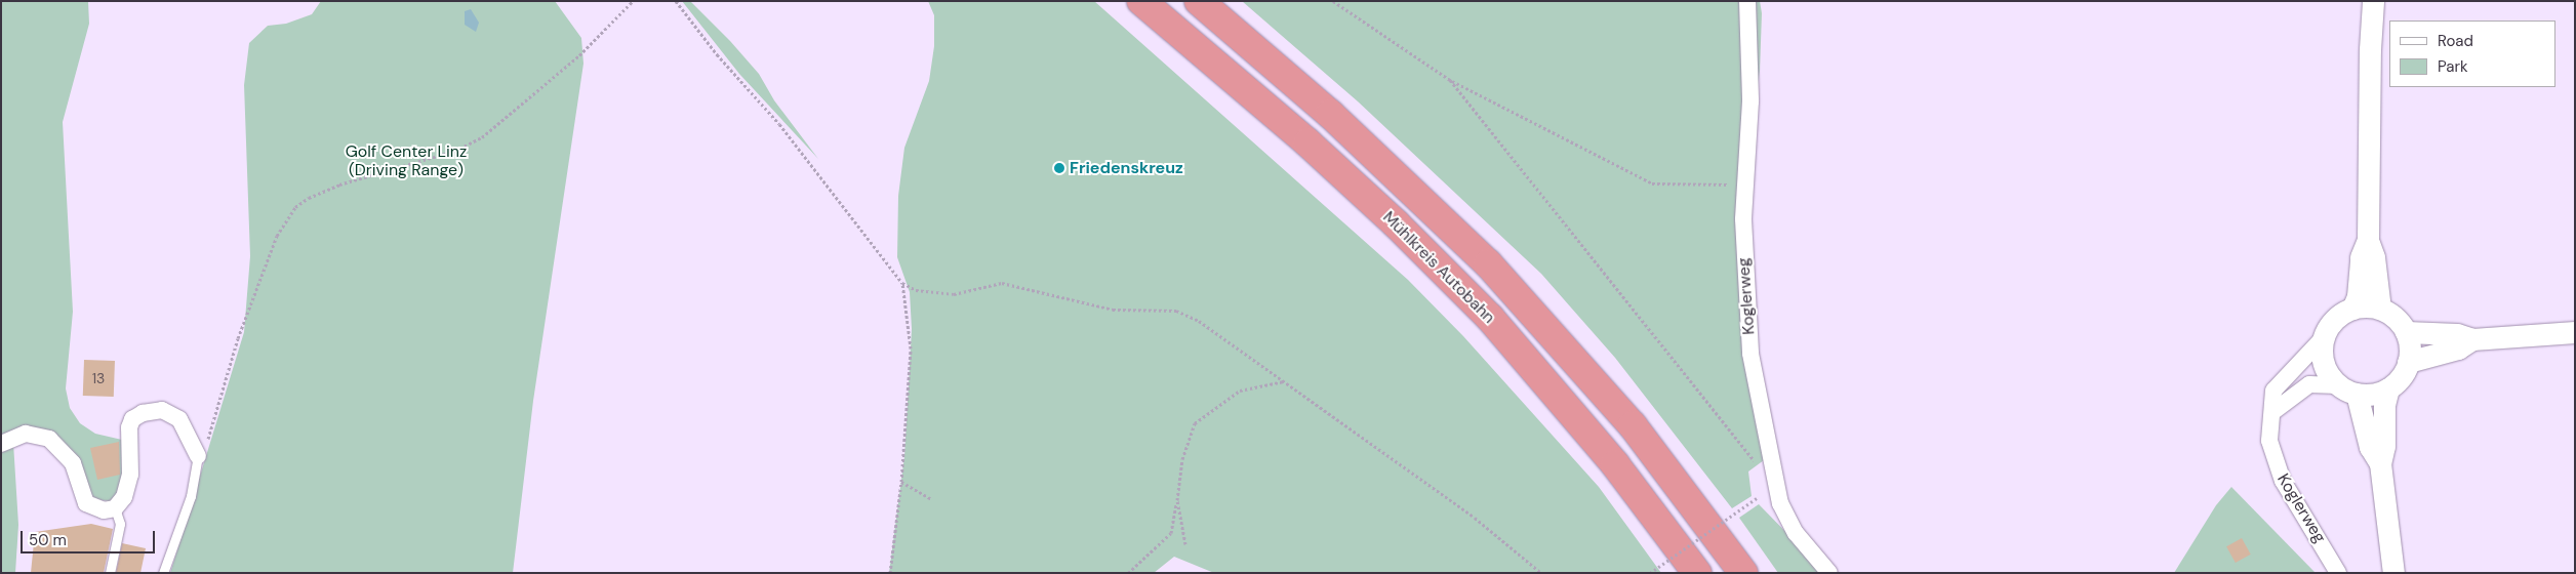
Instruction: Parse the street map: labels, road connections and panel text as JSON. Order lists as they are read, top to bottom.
{
  "streets": {
    "highway": ["Mühlkreis Autobahn"],
    "street": ["Koglerweg"]
  },
  "parks": ["Golf Center Linz (Driving Range)"],
  "places": ["Friedenskreuz"],
  "house_numbers": ["13"],
  "legend": ["Road", "Park"],
  "scale_bar": "50 m"
}
